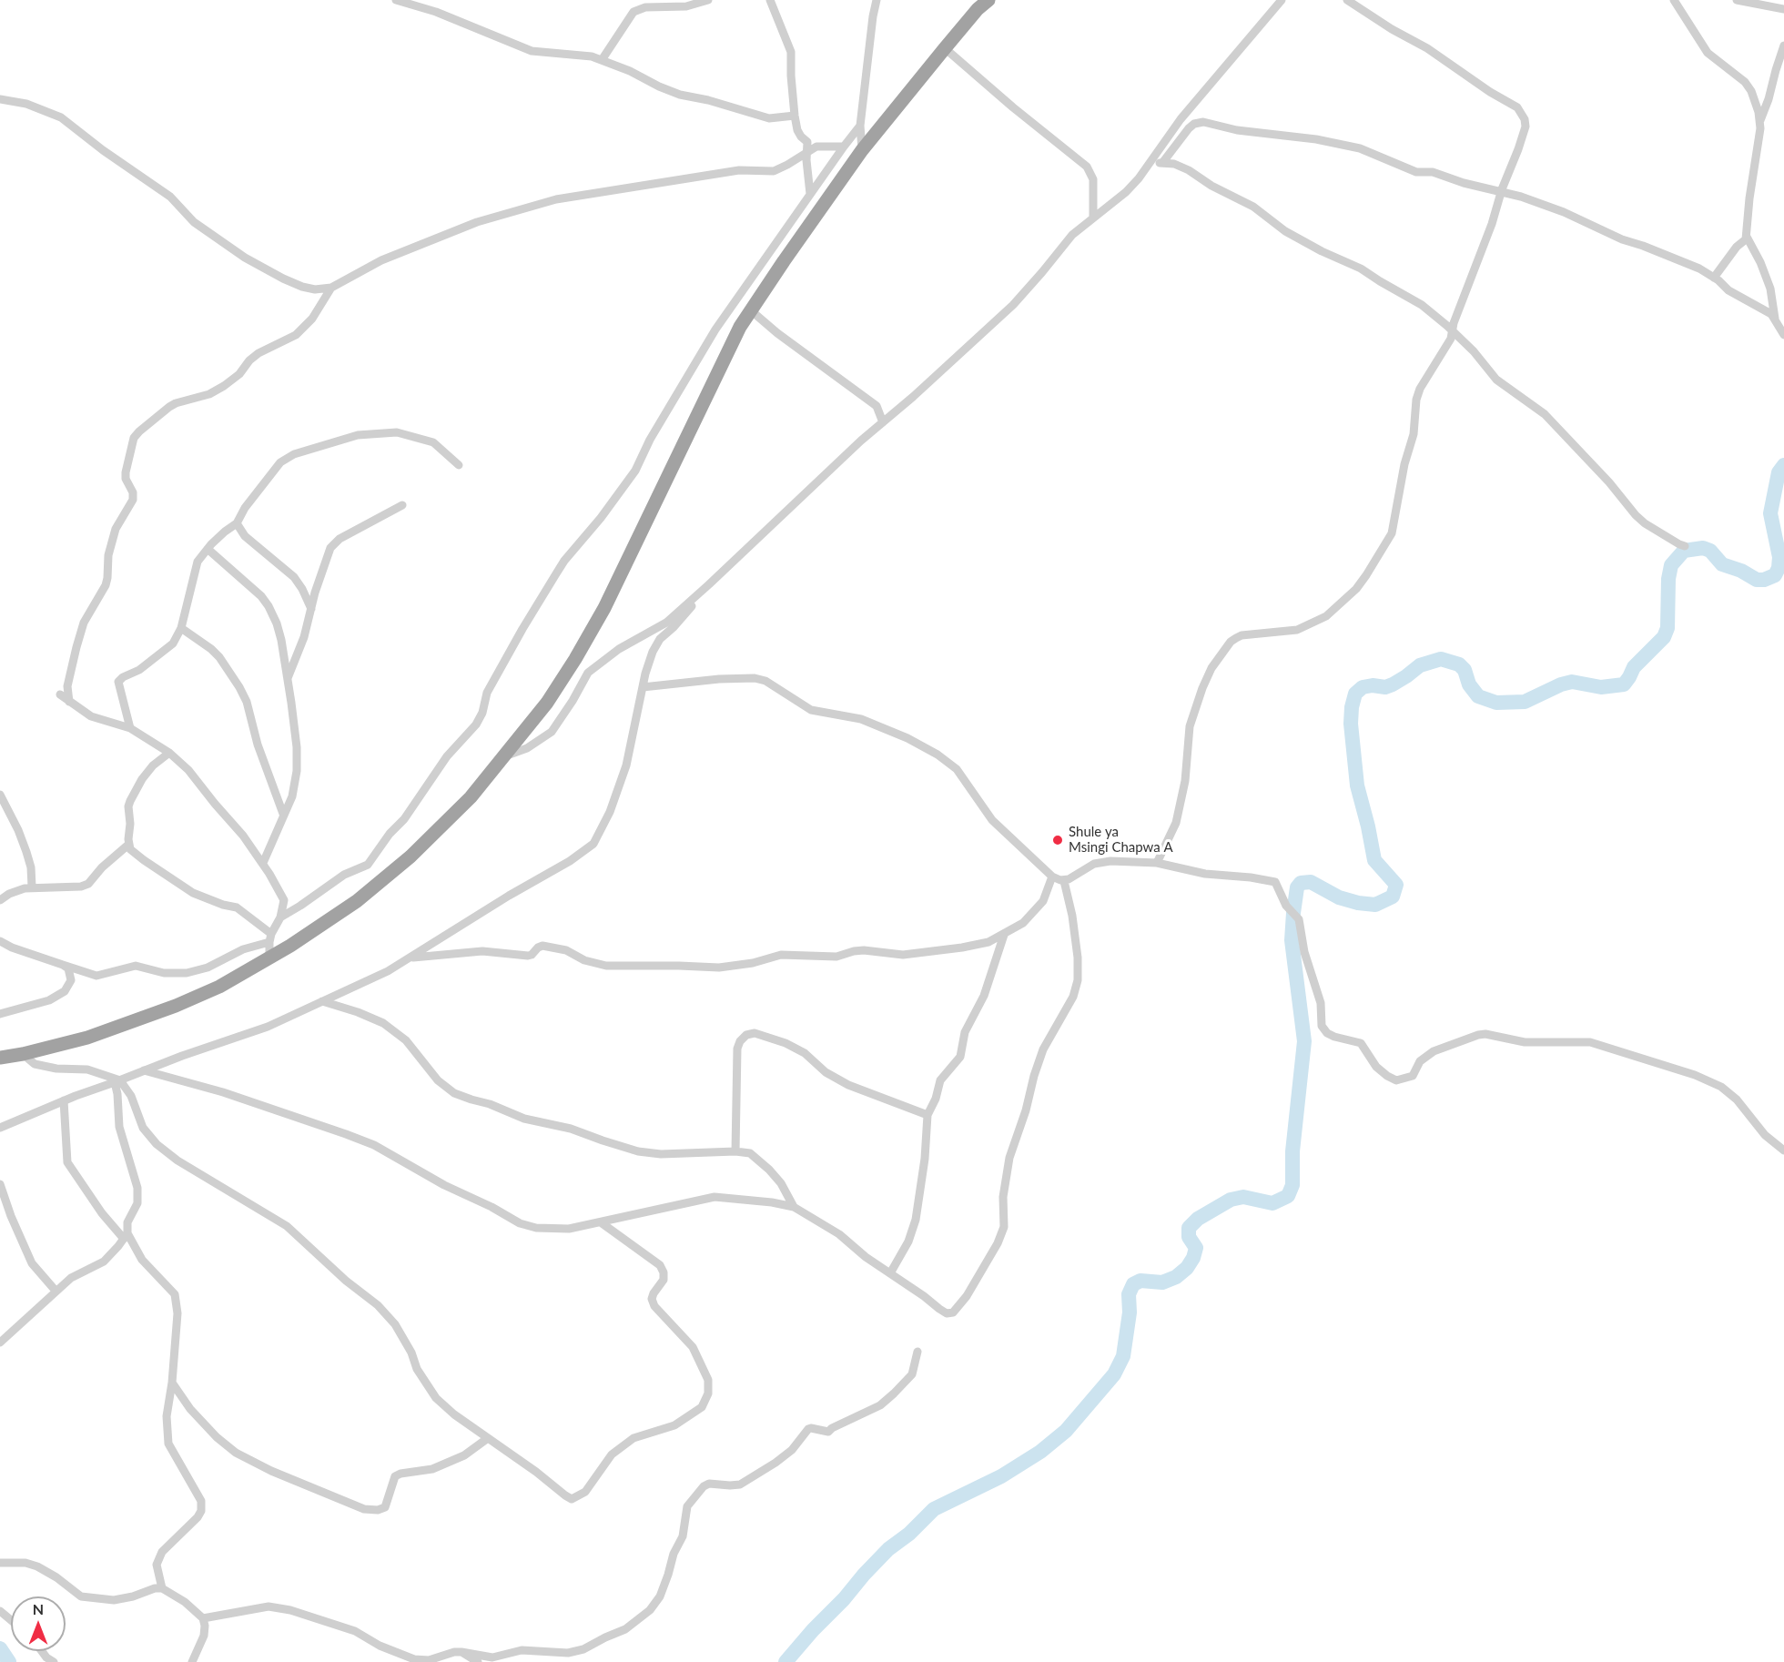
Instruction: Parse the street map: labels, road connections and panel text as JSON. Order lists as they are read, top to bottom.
{
  "places": ["Shule ya Msingi Chapwa A"],
  "north": "top"
}
